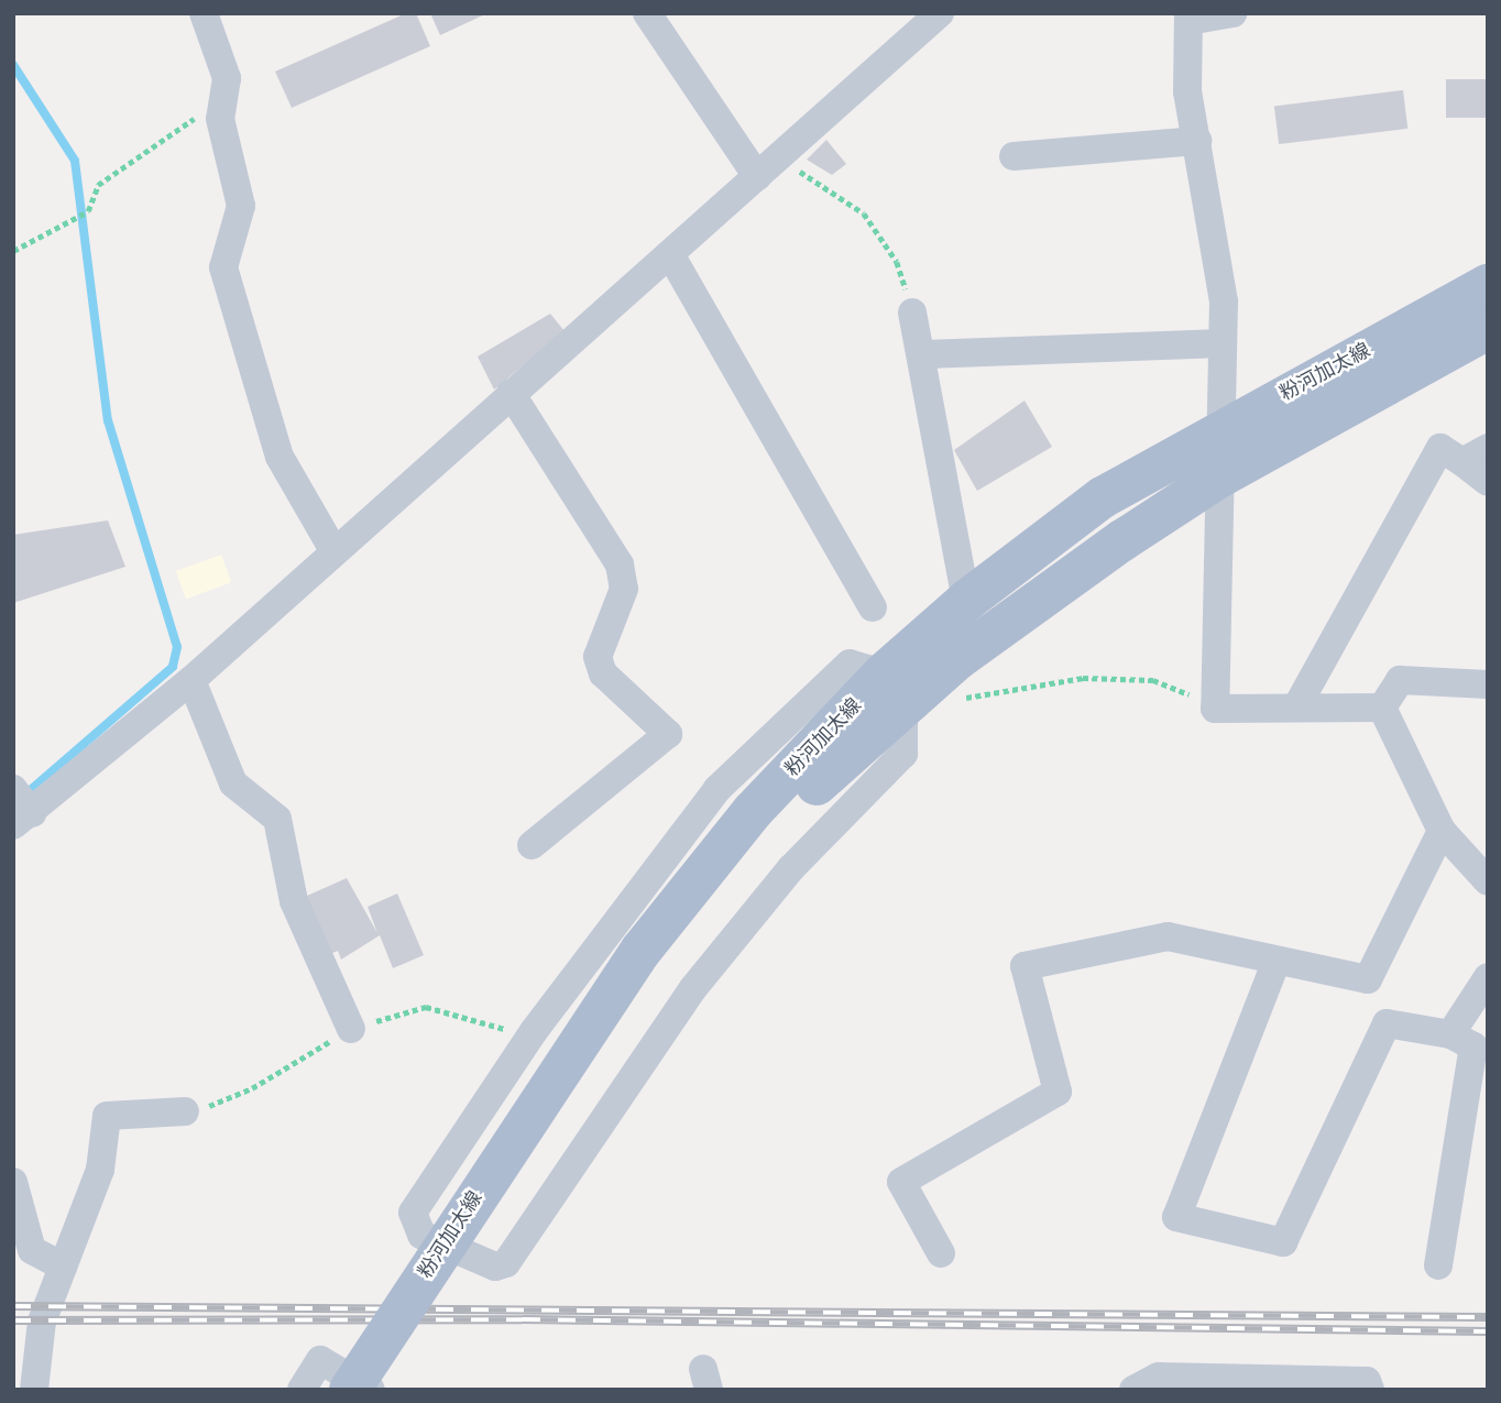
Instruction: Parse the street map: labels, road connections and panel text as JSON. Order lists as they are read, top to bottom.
{
  "streets": {
    "main road": ["粉河加太線"]
  }
}
